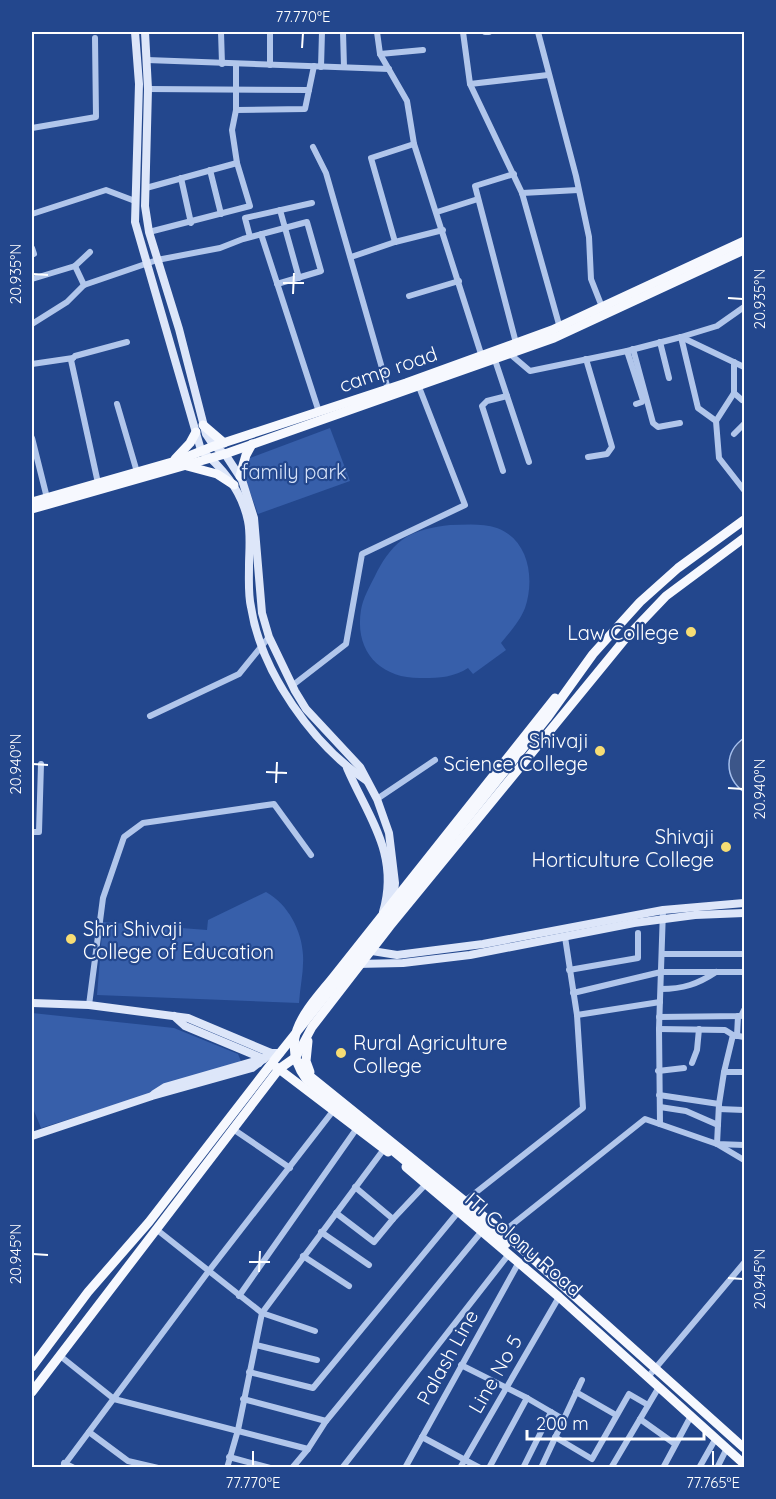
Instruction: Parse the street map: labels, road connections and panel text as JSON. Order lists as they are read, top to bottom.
{
  "streets": {
    "main road": ["camp road", "ITI Colony Road"],
    "street": ["Palash Line", "Line No 5"]
  },
  "crossings": [
    ["ITI Colony Road", "Palash Line"],
    ["ITI Colony Road", "Line No 5"]
  ],
  "parks": ["family park"],
  "places": [
    "Law College",
    "Shivaji Science College",
    "Shivaji Horticulture College",
    "Shri Shivaji College of Education",
    "Rural Agriculture College"
  ],
  "scale_bar": "200 m",
  "coordinates": [
    "77.770°E",
    "20.935°N",
    "20.940°N",
    "20.945°N",
    "77.765°E"
  ]
}
